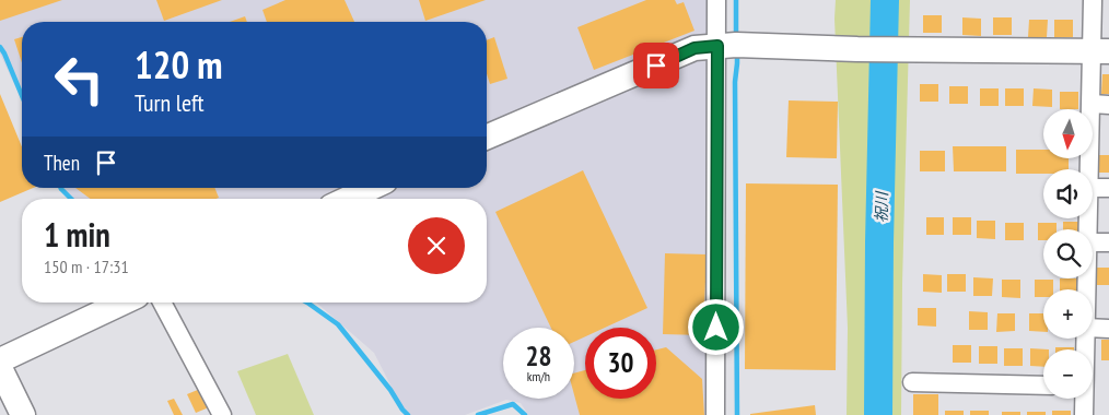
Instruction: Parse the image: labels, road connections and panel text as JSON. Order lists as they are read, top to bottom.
{
  "water": ["祝川"],
  "north": "bottom",
  "page": {
    "turn": ["120 m", "Turn left"],
    "map_buttons": ["+", "−"],
    "then": "Then",
    "heading": ["1 min", "150 m · 17:31"],
    "speed": "28 km/h",
    "limit": "30"
  }
}
